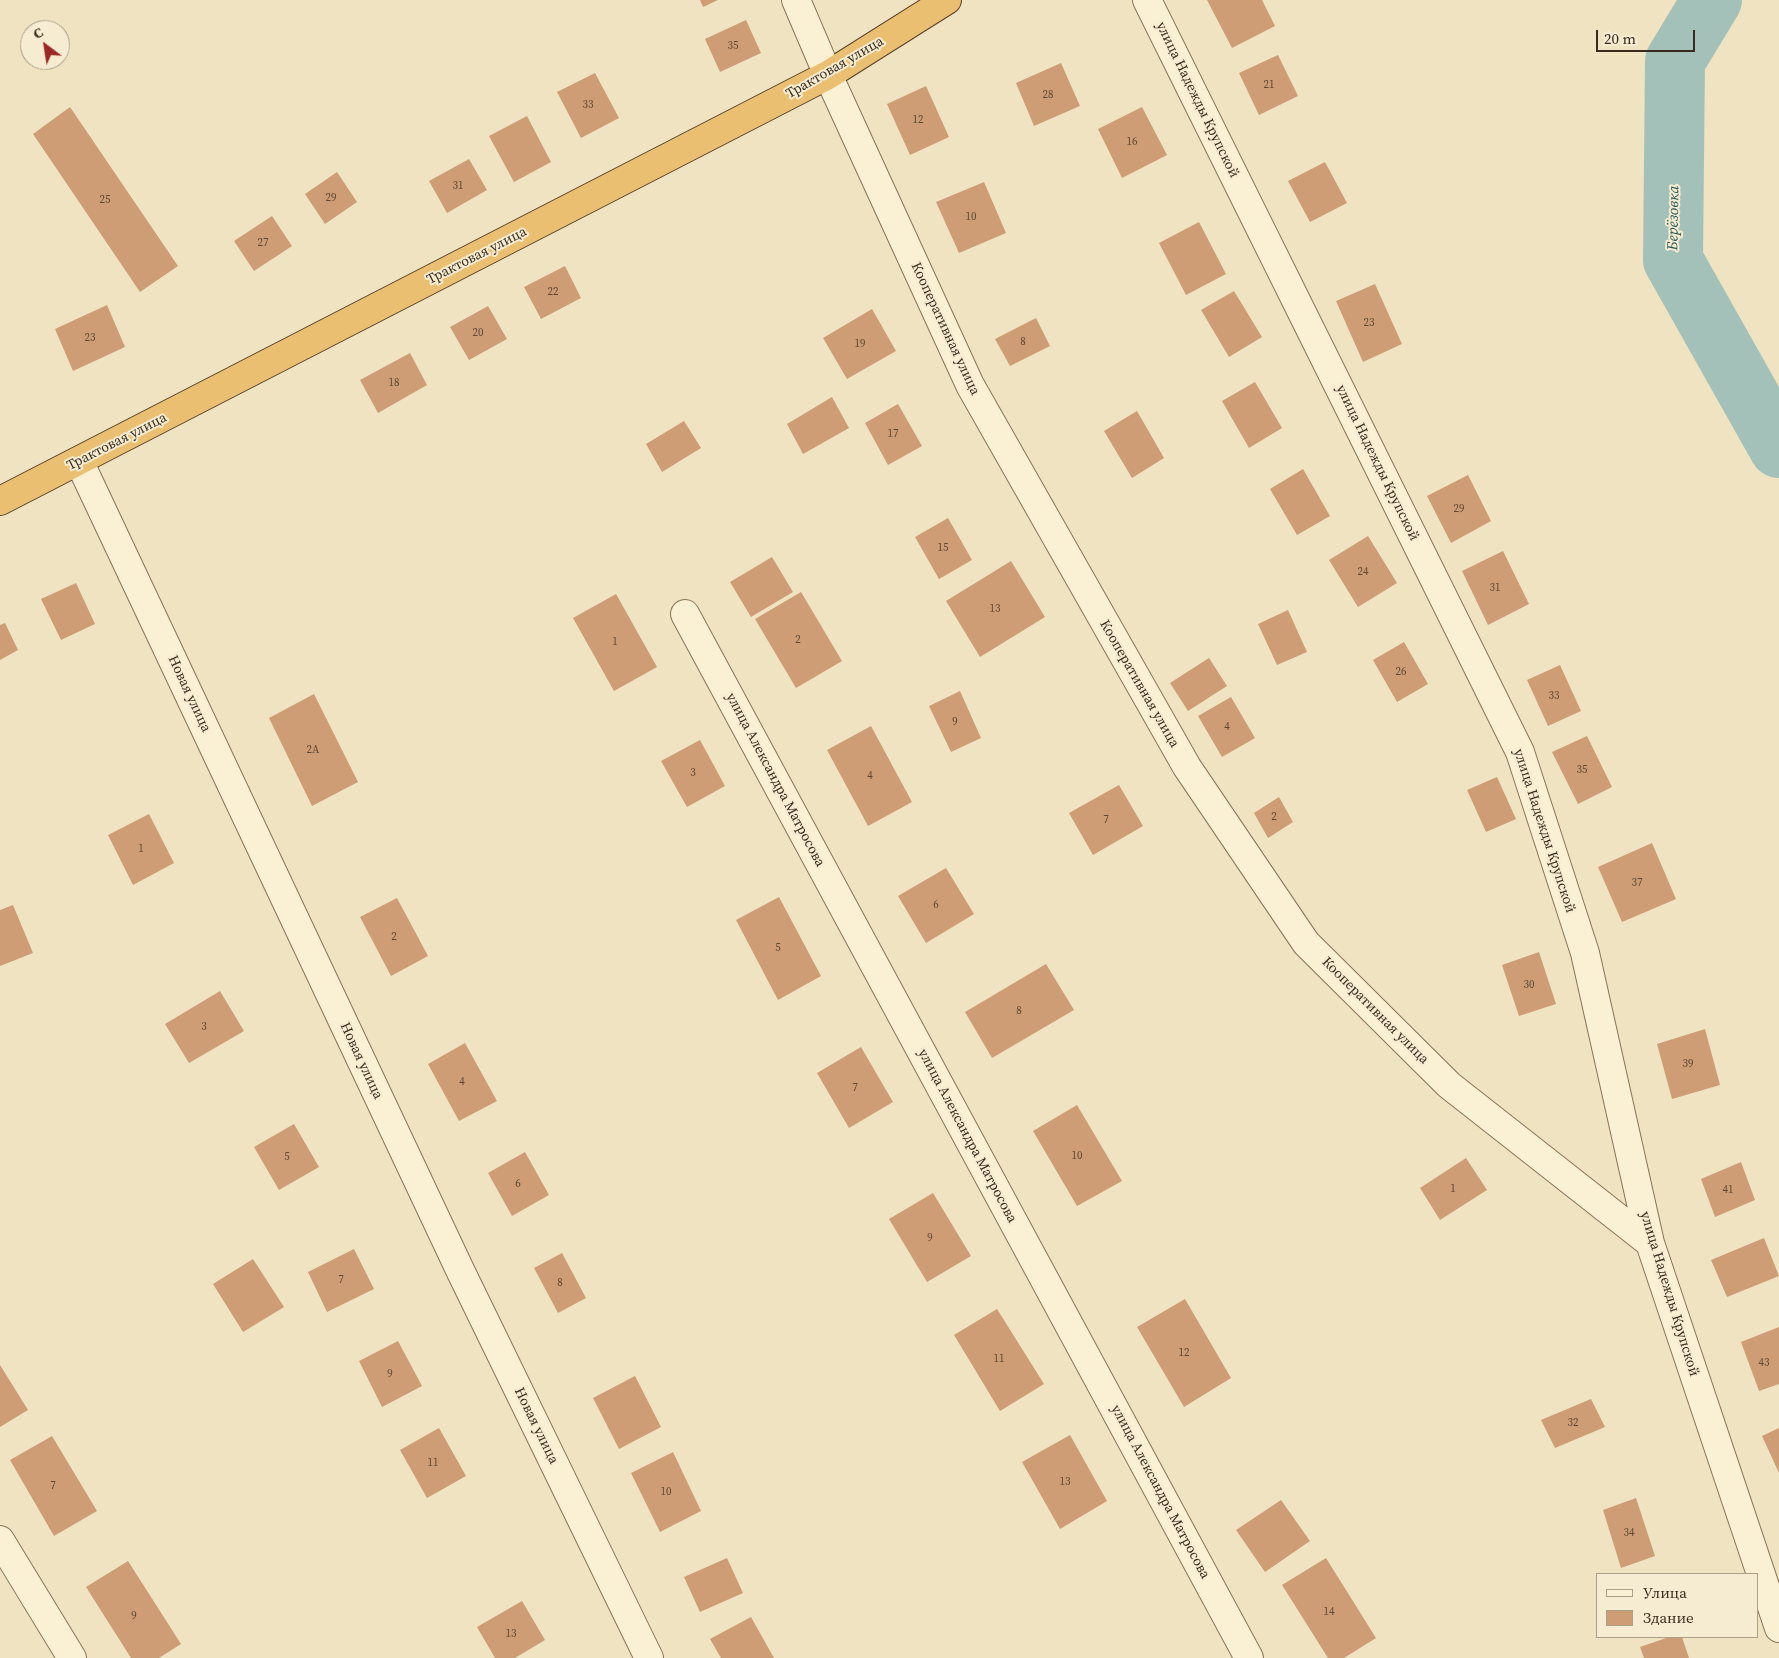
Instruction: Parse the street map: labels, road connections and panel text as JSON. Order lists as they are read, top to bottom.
{
  "streets": {
    "highway": ["Трактовая улица"],
    "street": [
      "улица Надежды Крупской",
      "Кооперативная улица",
      "Новая улица",
      "улица Александра Матросова"
    ]
  },
  "crossings": [
    ["Трактовая улица", "Кооперативная улица"],
    ["Трактовая улица", "Новая улица"],
    ["улица Надежды Крупской", "Кооперативная улица"]
  ],
  "water": ["Берёзовка"],
  "house_numbers": [
    "35",
    "21",
    "28",
    "33",
    "12",
    "16",
    "31",
    "29",
    "25",
    "10",
    "27",
    "22",
    "23",
    "20",
    "23",
    "8",
    "19",
    "18",
    "17",
    "29",
    "15",
    "24",
    "31",
    "13",
    "2",
    "1",
    "26",
    "33",
    "9",
    "4",
    "2А",
    "35",
    "3",
    "4",
    "2",
    "7",
    "1",
    "37",
    "6",
    "2",
    "5",
    "30",
    "8",
    "3",
    "39",
    "4",
    "7",
    "10",
    "5",
    "6",
    "1",
    "41",
    "9",
    "7",
    "8",
    "12",
    "11",
    "43",
    "9",
    "32",
    "11",
    "13",
    "7",
    "10",
    "34",
    "14",
    "9",
    "13"
  ],
  "legend": ["Улица", "Здание"],
  "scale_bar": "20 m",
  "north": "top left"
}
